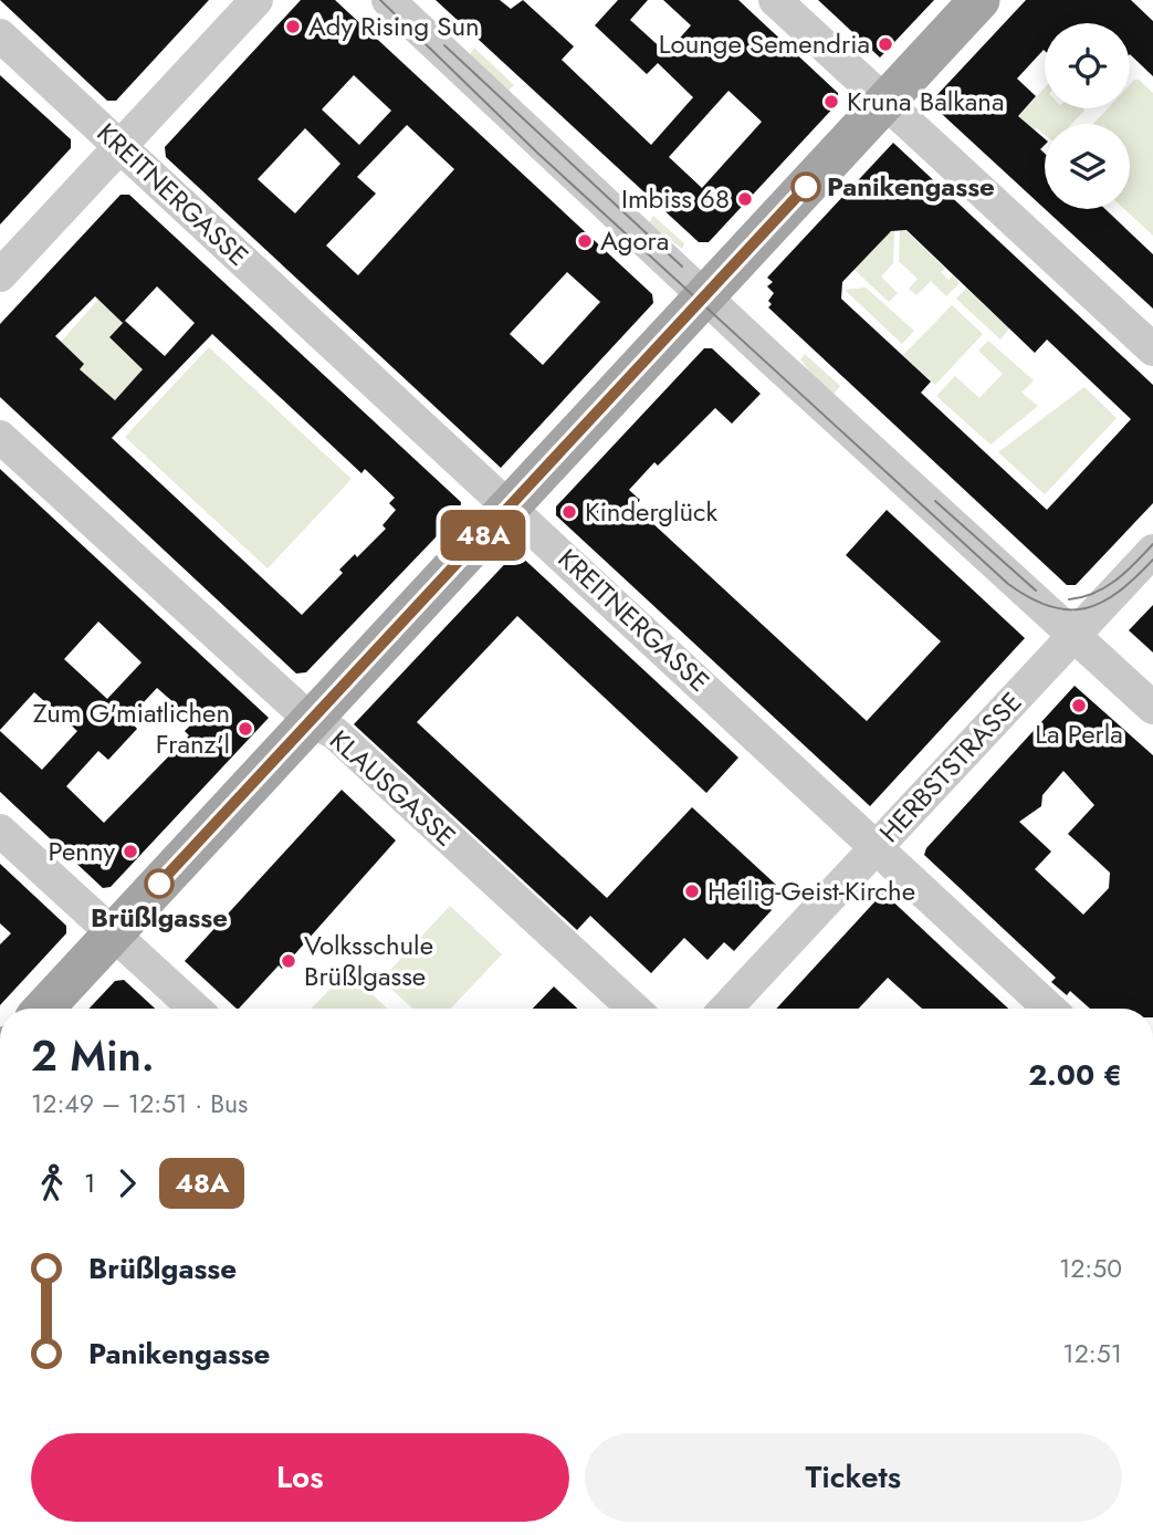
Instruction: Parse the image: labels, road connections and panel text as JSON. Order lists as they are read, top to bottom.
{
  "streets": {
    "street": ["KREITNERGASSE", "HERBSTSTRASSE", "KLAUSGASSE"]
  },
  "crossings": [
    ["KREITNERGASSE", "HERBSTSTRASSE"]
  ],
  "places": [
    "Ady Rising Sun",
    "Lounge Semendria",
    "Kruna Balkana",
    "Panikengasse",
    "Imbiss 68",
    "Agora",
    "Kinderglück",
    "La Perla",
    "Zum G'miatlichen Franz'l",
    "Penny",
    "Brüßlgasse",
    "Heilig-Geist-Kirche",
    "Volksschule Brüßlgasse"
  ],
  "lines": ["bus line 48A"],
  "page": {
    "on_map": "48A",
    "heading": ["2 Min.", "12:49 – 12:51 · Bus", "2.00 €"],
    "legs": ["1", "48A"],
    "list": [
      {
        "name": "Brüßlgasse",
        "value": "12:50"
      },
      {
        "name": "Panikengasse",
        "value": "12:51"
      }
    ],
    "buttons": ["Los", "Tickets"]
  }
}
